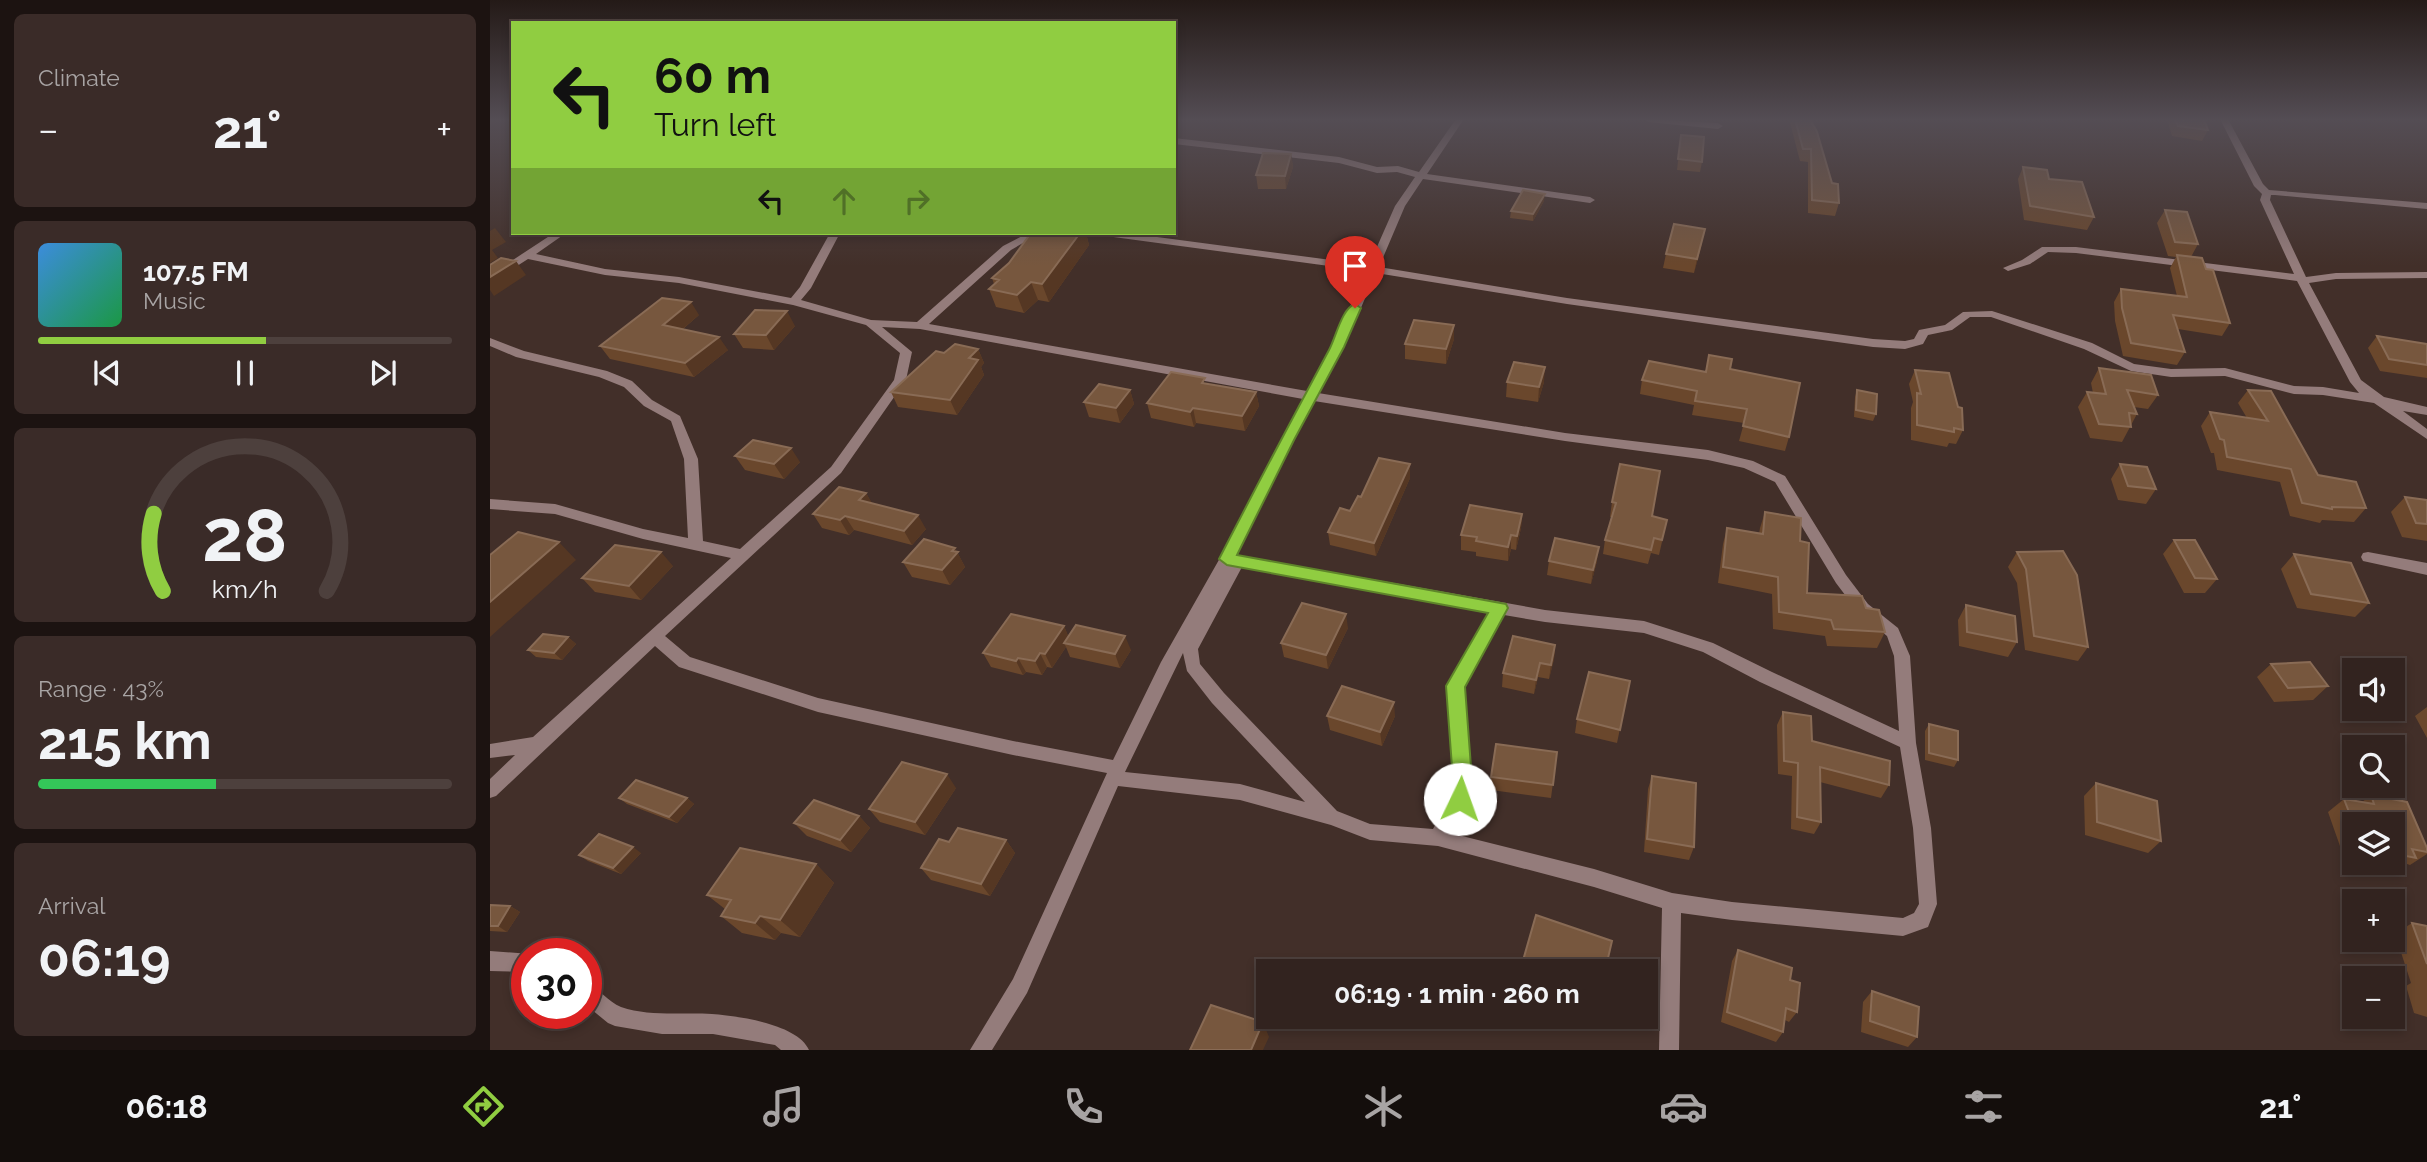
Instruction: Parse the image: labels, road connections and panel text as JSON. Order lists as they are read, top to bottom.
{
  "page": {
    "tile": [
      "Climate",
      ["Range · 43%", "215 km"],
      ["Arrival", "06:19"]
    ],
    "turn": ["60 m", "Turn left"],
    "heat": ["−", "21°", "+"],
    "song": ["107.5 FM", "Music"],
    "map_buttons": ["+", "−"],
    "limit": "30",
    "trip": "06:19 · 1 min · 260 m",
    "tabs": ["06:18", "21°"],
    "gauge": ["28", "km/h"]
  }
}
